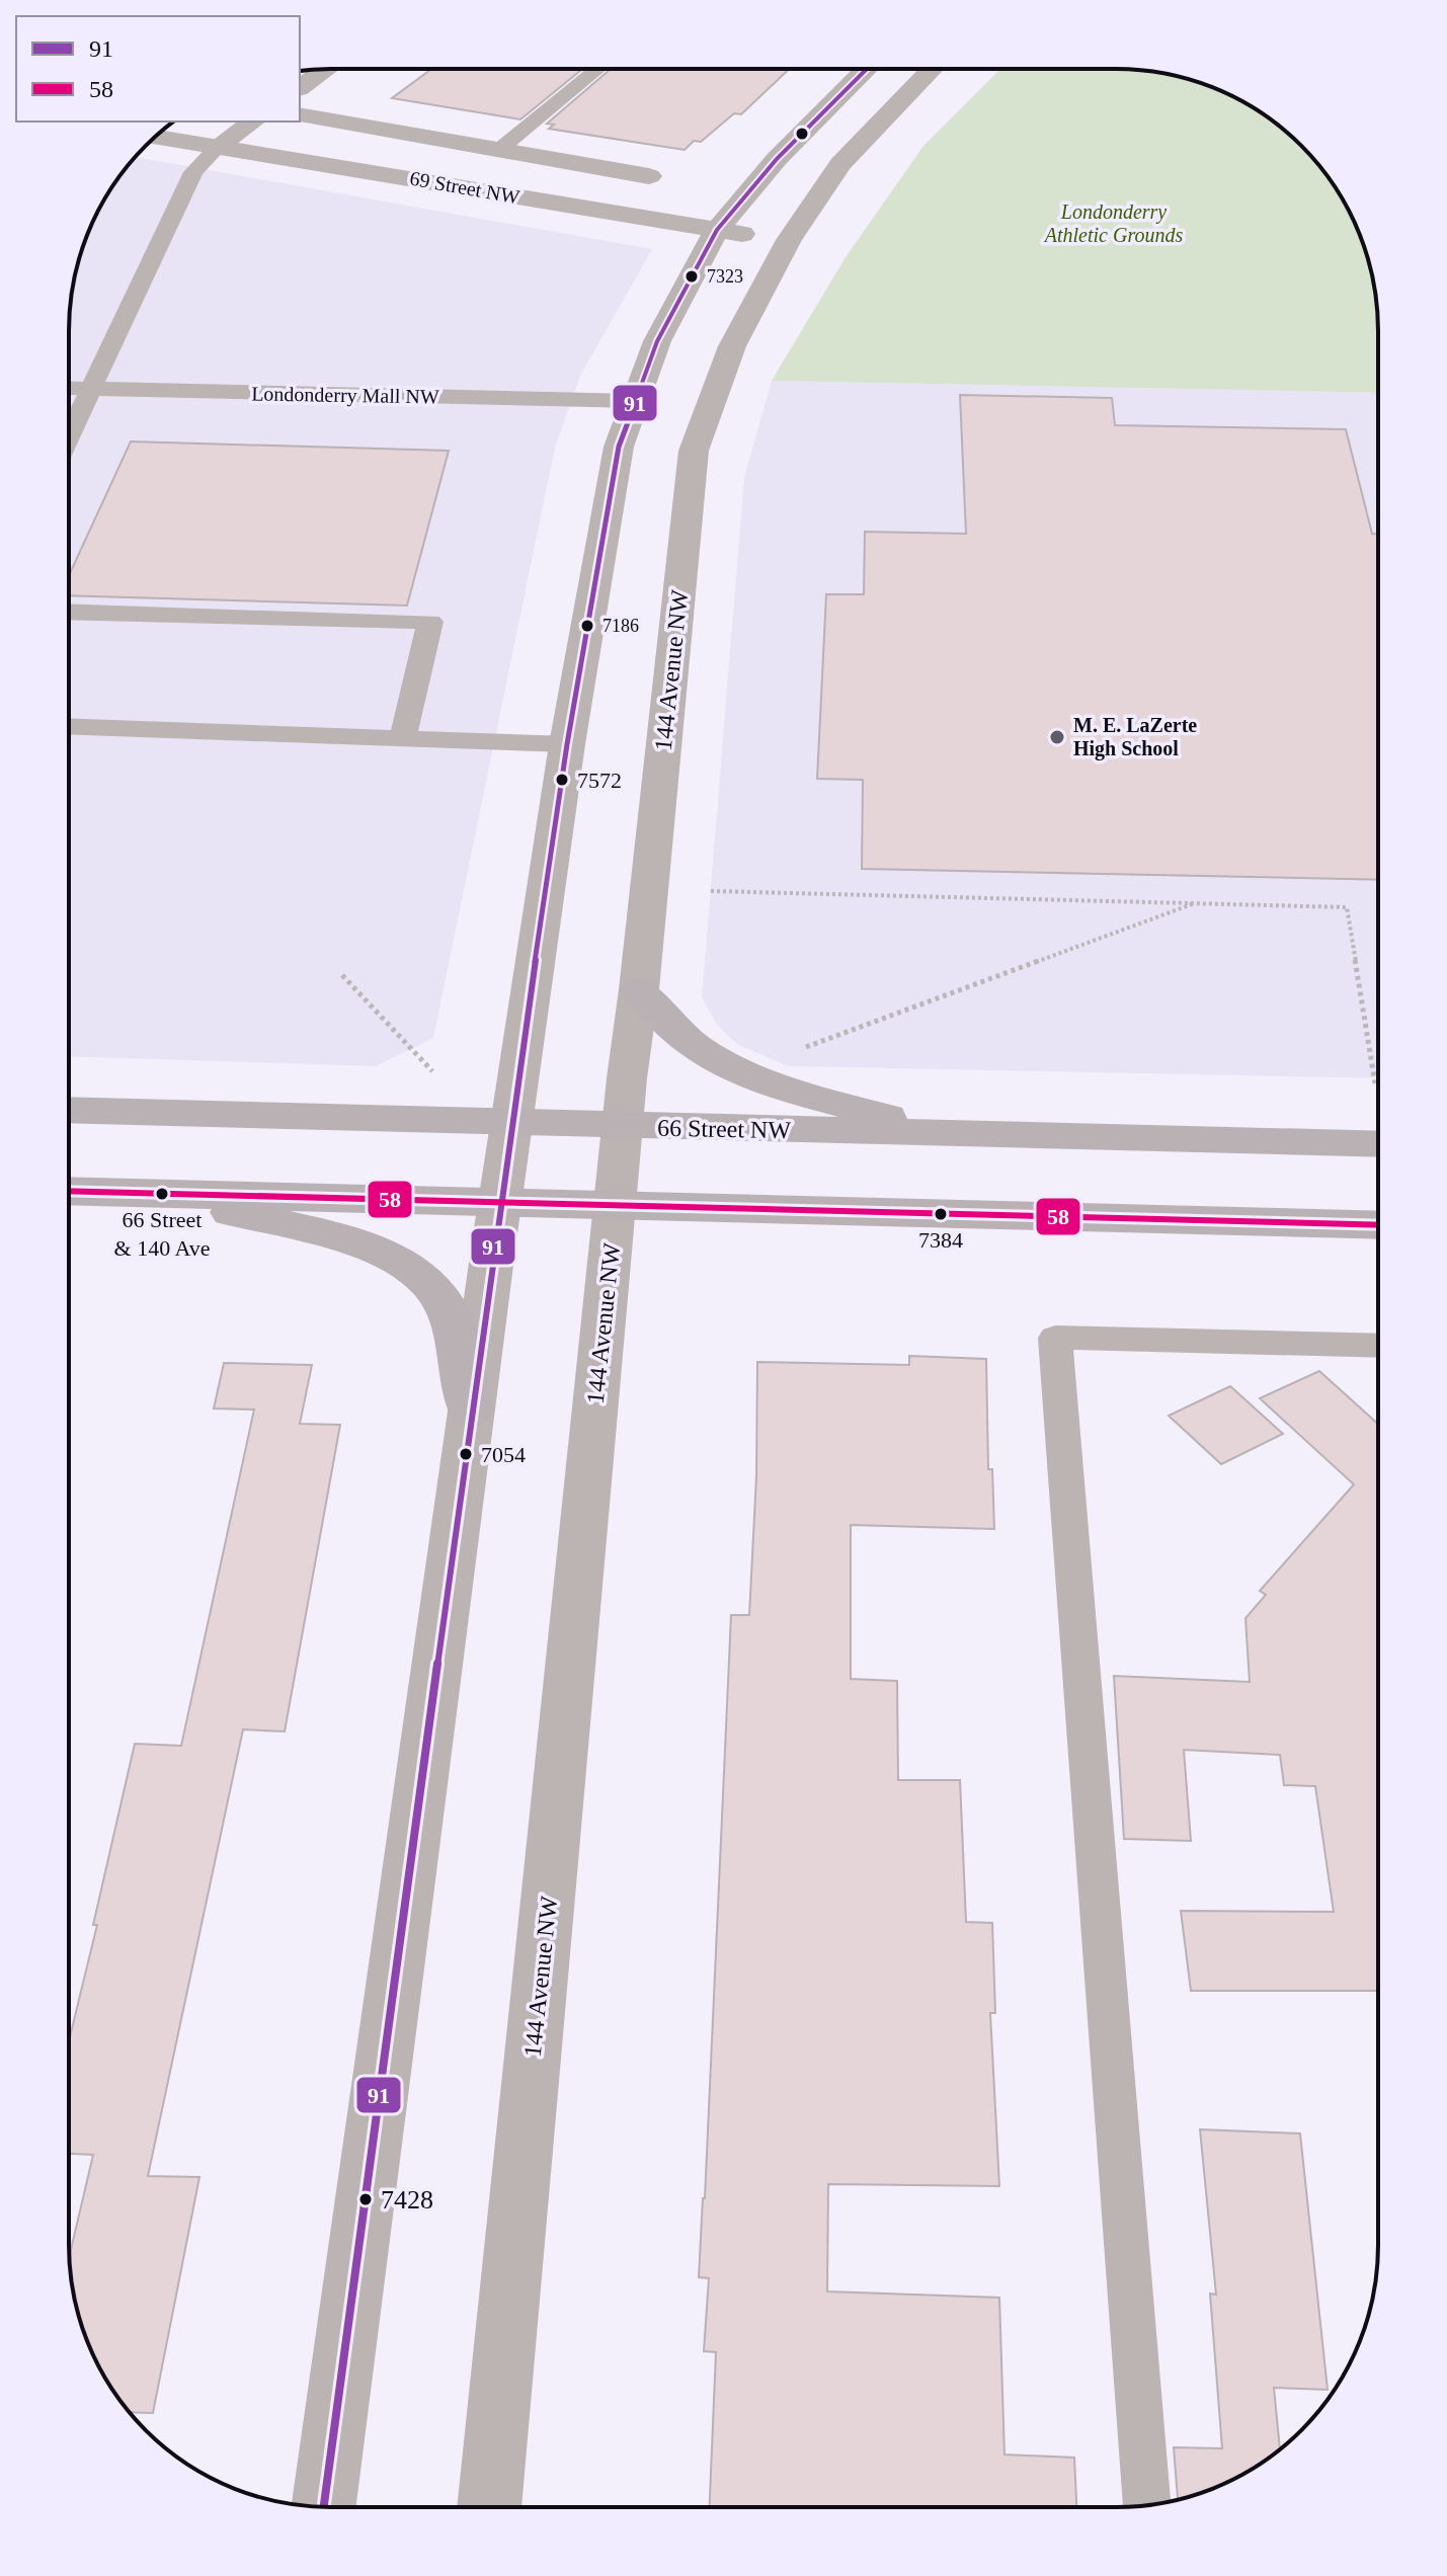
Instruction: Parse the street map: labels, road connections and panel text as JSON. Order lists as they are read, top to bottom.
{
  "streets": {
    "main road": ["66 Street NW"],
    "street": ["69 Street NW", "144 Avenue NW"],
    "lane": ["Londonderry Mall NW"]
  },
  "crossings": [
    ["69 Street NW", "144 Avenue NW"],
    ["144 Avenue NW", "66 Street NW"]
  ],
  "parks": ["Londonderry Athletic Grounds"],
  "places": [
    "7323",
    "7186",
    "M. E. LaZerte High School",
    "7572",
    "66 Street & 140 Ave",
    "7384",
    "7054",
    "7428"
  ],
  "lines": ["transit line 91", "transit line 58"],
  "legend": ["91", "58"]
}
